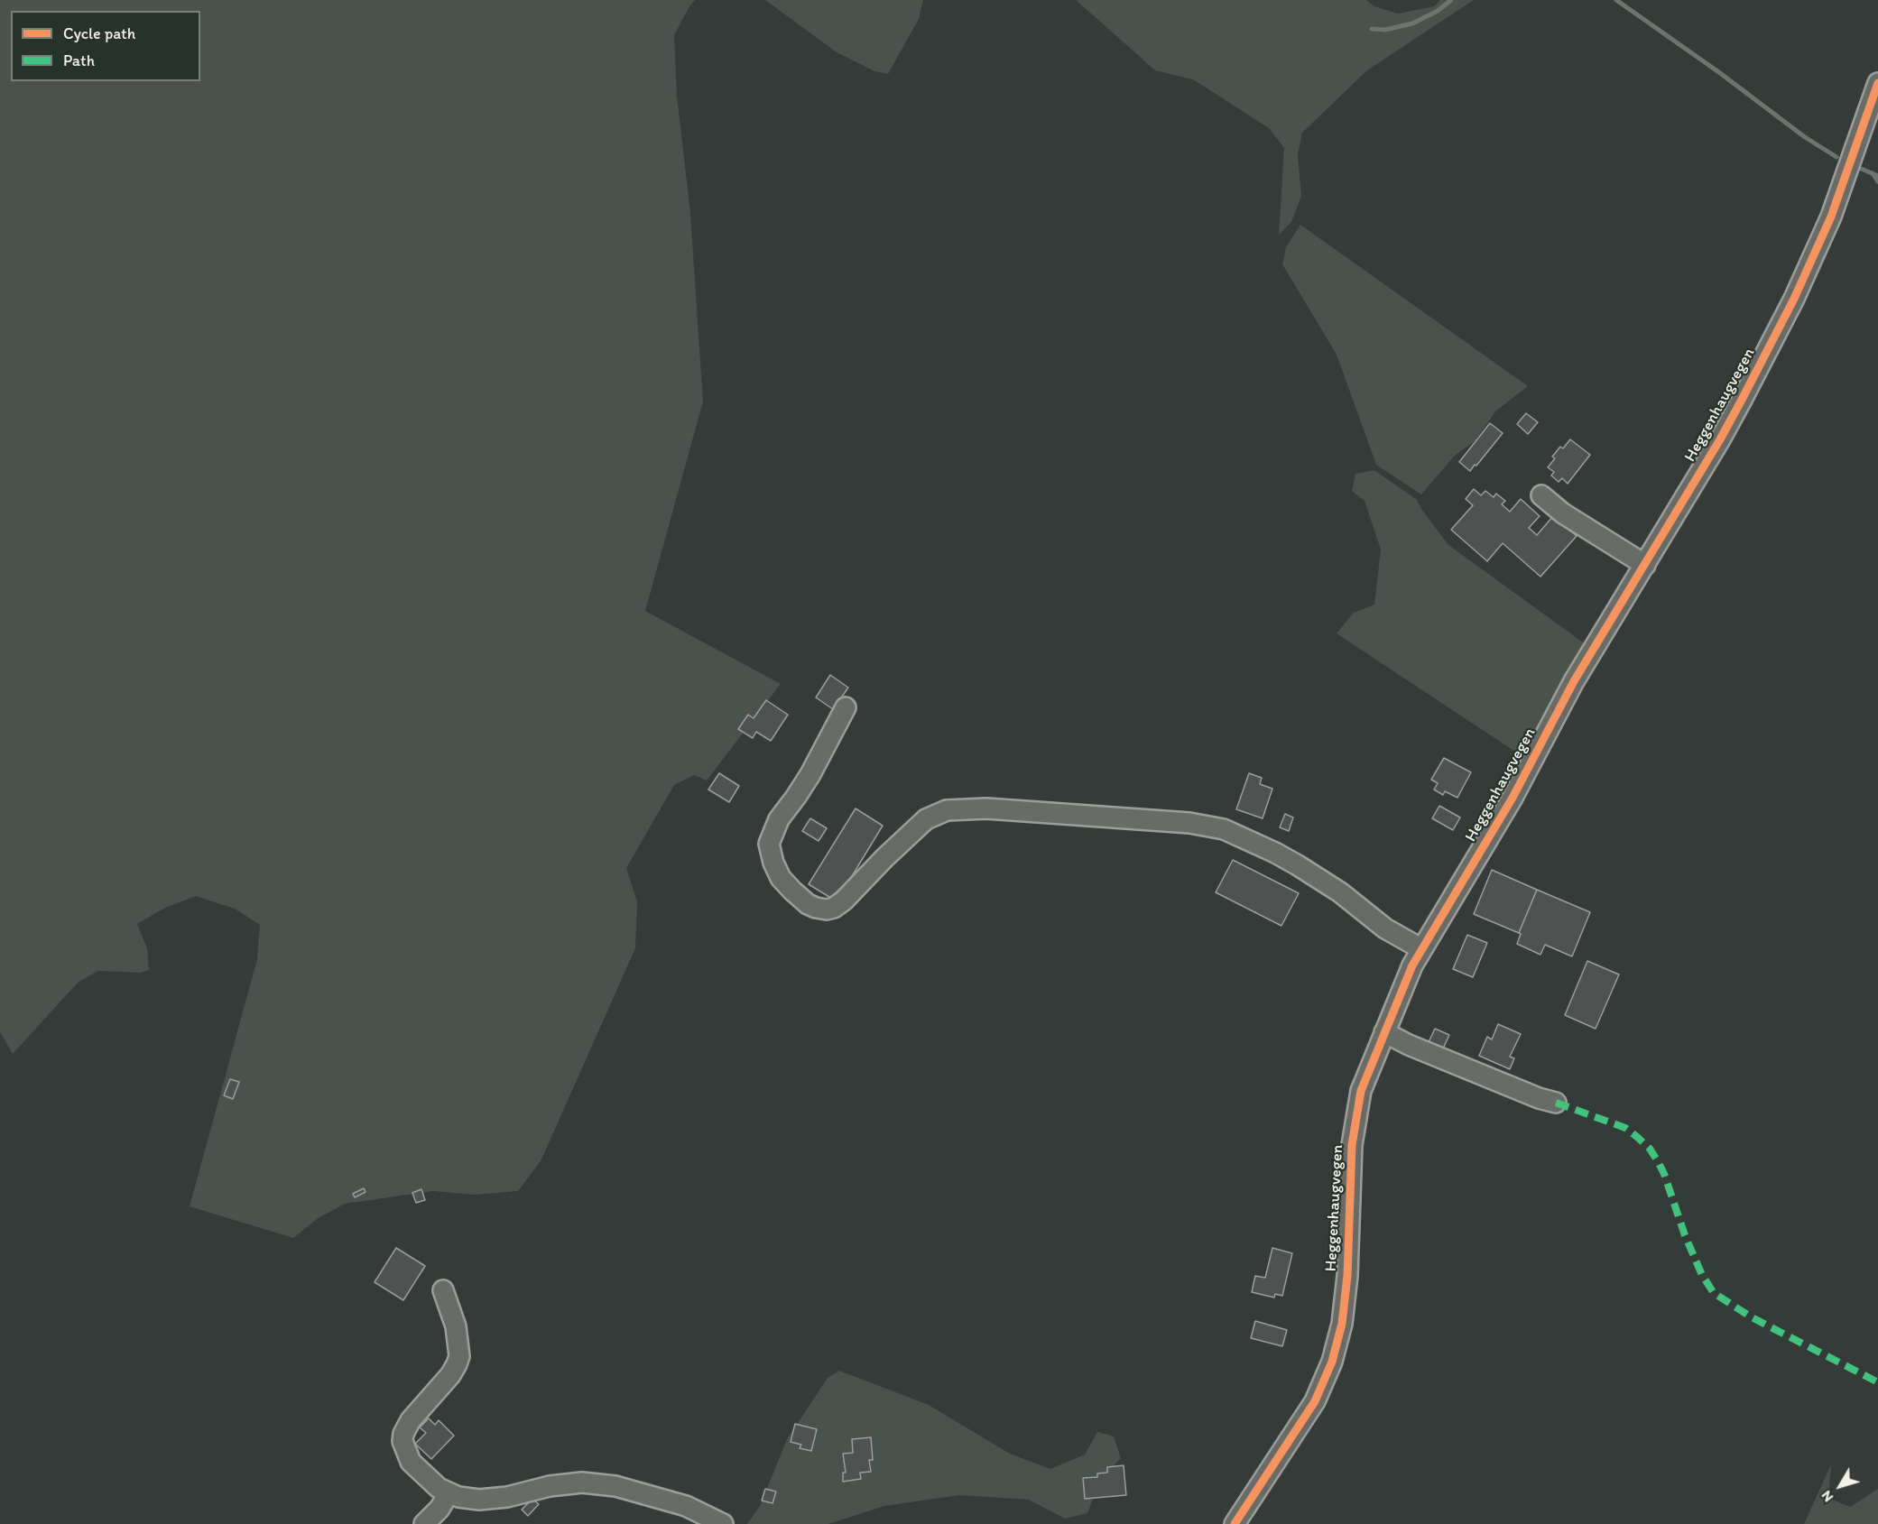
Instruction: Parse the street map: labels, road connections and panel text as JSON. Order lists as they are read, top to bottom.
{
  "streets": {
    "street": ["Heggenhaugvegen"]
  },
  "legend": ["Cycle path", "Path"],
  "north": "bottom left"
}
